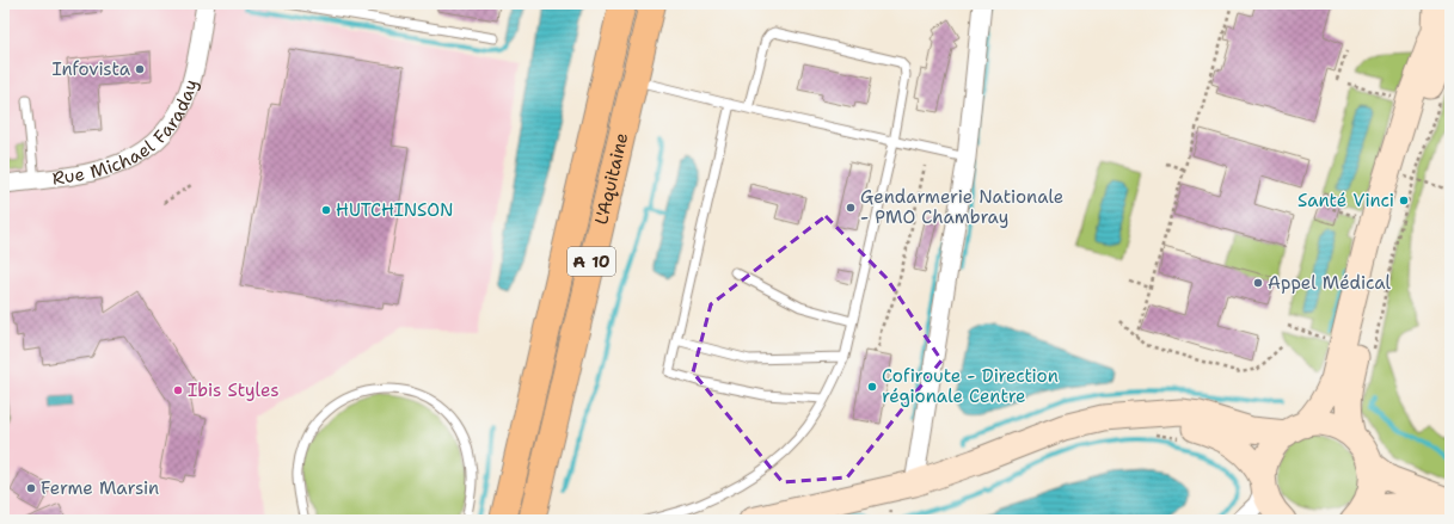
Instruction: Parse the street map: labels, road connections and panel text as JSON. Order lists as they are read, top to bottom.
{
  "streets": {
    "highway": ["L'Aquitaine", "A 10"],
    "street": ["Rue Michael Faraday"]
  },
  "places": [
    "Infovista",
    "Santé Vinci",
    "Gendarmerie Nationale - PMO Chambray",
    "HUTCHINSON",
    "Appel Médical",
    "Cofiroute - Direction régionale Centre",
    "Ibis Styles",
    "Ferme Marsin"
  ]
}
